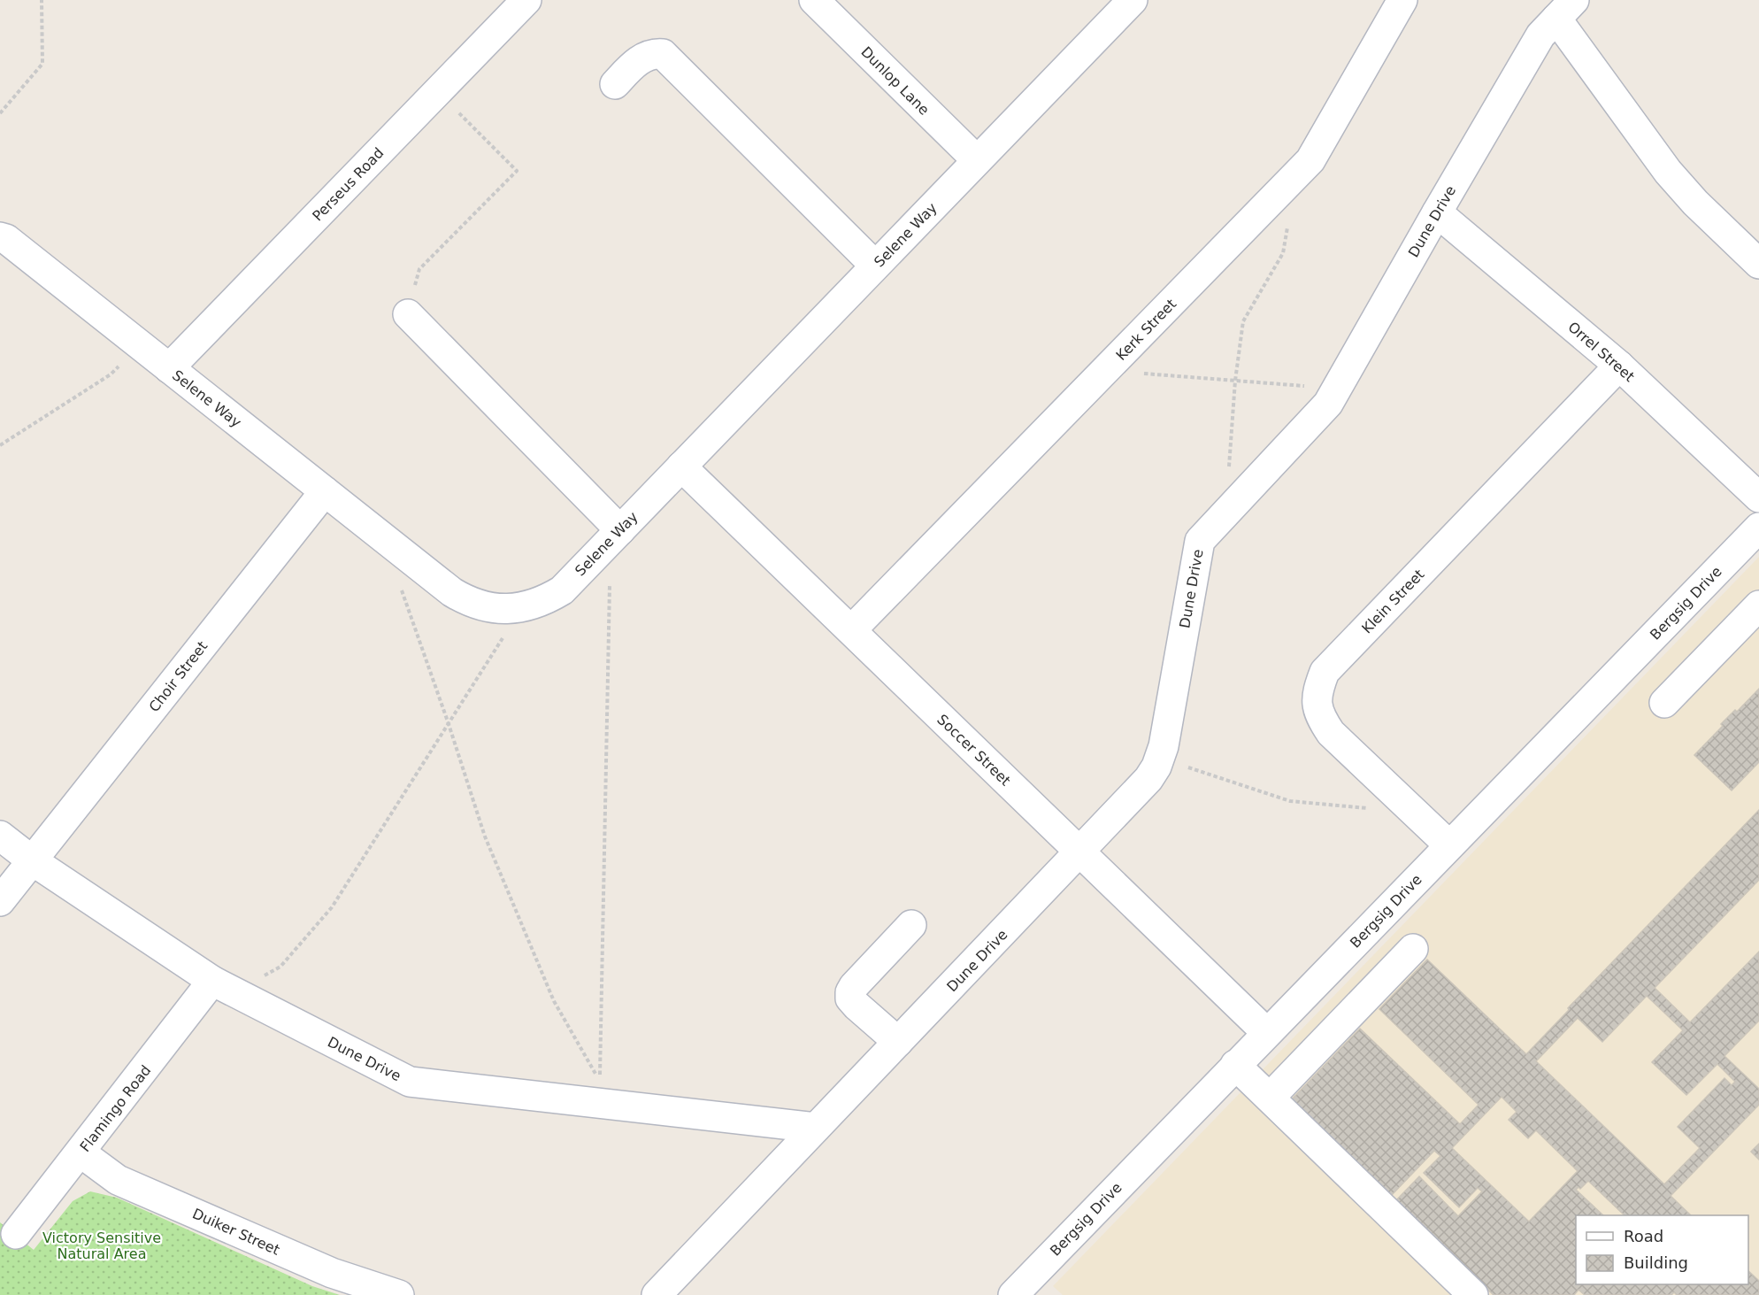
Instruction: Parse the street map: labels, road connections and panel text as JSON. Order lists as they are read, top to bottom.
{
  "streets": {
    "street": [
      "Dunlop Lane",
      "Perseus Road",
      "Dune Drive",
      "Selene Way",
      "Kerk Street",
      "Orrel Street",
      "Klein Street",
      "Bergsig Drive",
      "Choir Street",
      "Soccer Street",
      "Flamingo Road",
      "Duiker Street"
    ]
  },
  "crossings": [
    ["Dunlop Lane", "Selene Way"],
    ["Perseus Road", "Selene Way"],
    ["Dune Drive", "Orrel Street"],
    ["Dune Drive", "Choir Street"],
    ["Dune Drive", "Soccer Street"],
    ["Dune Drive", "Flamingo Road"],
    ["Selene Way", "Choir Street"],
    ["Selene Way", "Soccer Street"],
    ["Kerk Street", "Soccer Street"],
    ["Orrel Street", "Klein Street"],
    ["Klein Street", "Bergsig Drive"],
    ["Bergsig Drive", "Soccer Street"],
    ["Flamingo Road", "Duiker Street"]
  ],
  "parks": ["Victory Sensitive Natural Area"],
  "legend": ["Road", "Building"]
}
